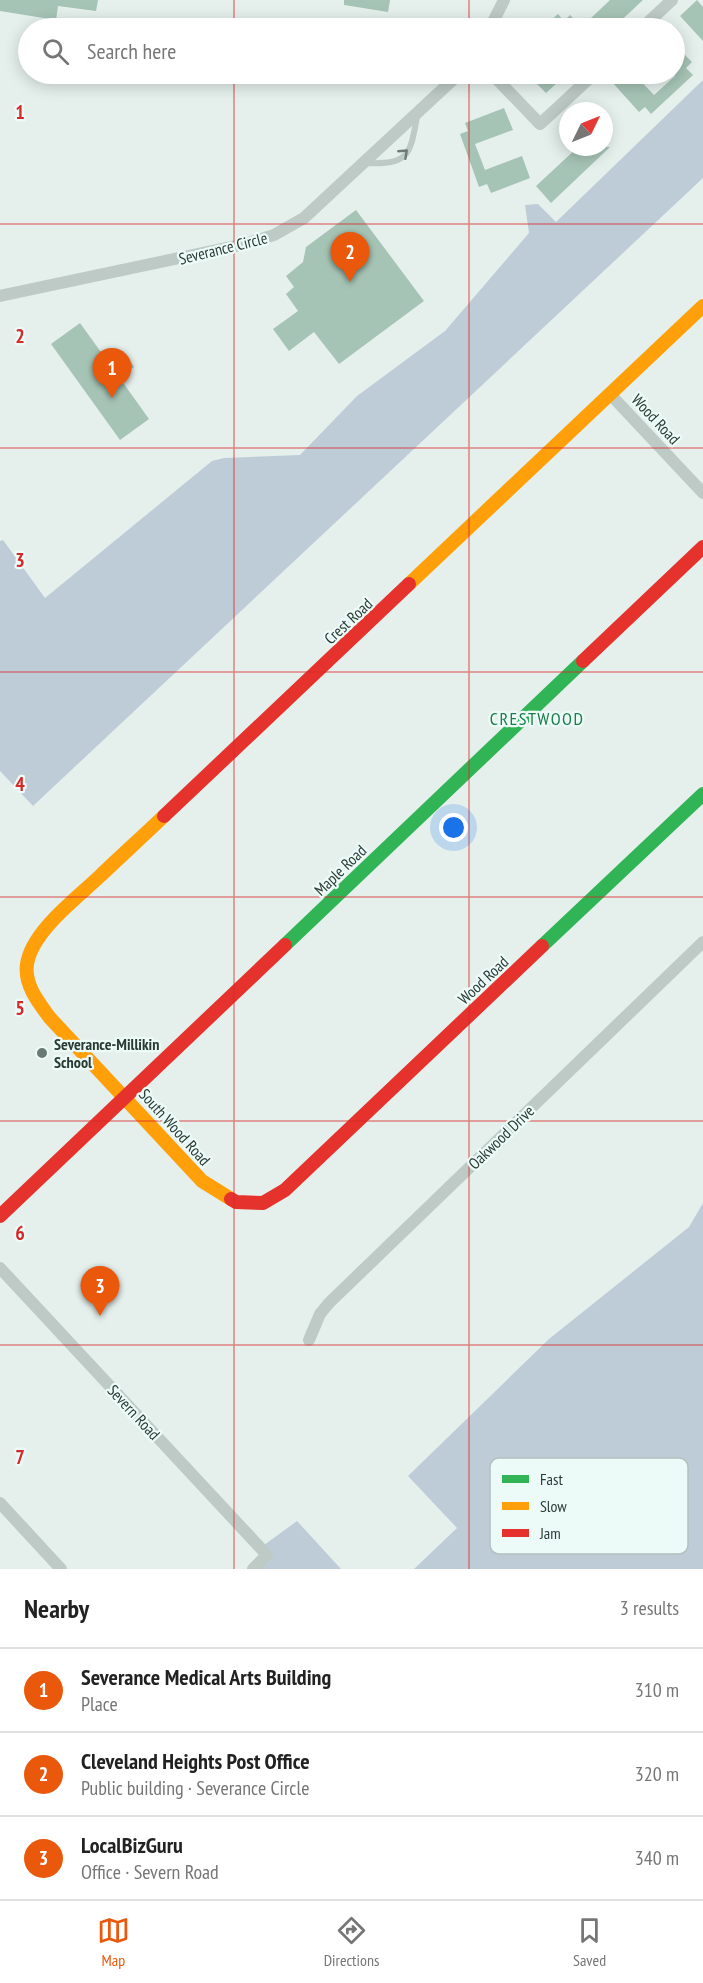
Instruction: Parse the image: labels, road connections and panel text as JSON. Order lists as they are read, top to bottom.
{
  "streets": {
    "street": [
      "Severance Circle",
      "Wood Road",
      "Crest Road",
      "Maple Road",
      "South Wood Road",
      "Oakwood Drive",
      "Severn Road"
    ]
  },
  "crossings": [
    ["Wood Road", "Crest Road"],
    ["Wood Road", "South Wood Road"],
    ["Crest Road", "South Wood Road"],
    ["Maple Road", "South Wood Road"]
  ],
  "districts": ["CRESTWOOD"],
  "places": ["Severance-Millikin School"],
  "legend": ["Fast", "Slow", "Jam"],
  "north": "top right",
  "page": {
    "search": "Search here",
    "pins": ["2", "1", "3"],
    "heading": ["Nearby", "3 results"],
    "list": [
      {
        "mark": "1",
        "name": "Severance Medical Arts Building",
        "note": "Place",
        "value": "310 m"
      },
      {
        "mark": "2",
        "name": "Cleveland Heights Post Office",
        "note": "Public building · Severance Circle",
        "value": "320 m"
      },
      {
        "mark": "3",
        "name": "LocalBizGuru",
        "note": "Office · Severn Road",
        "value": "340 m"
      }
    ],
    "nav": ["Map", "Directions", "Saved"]
  },
  "grid": {
    "rows": [
      "1",
      "2",
      "3",
      "4",
      "5",
      "6",
      "7"
    ]
  }
}
